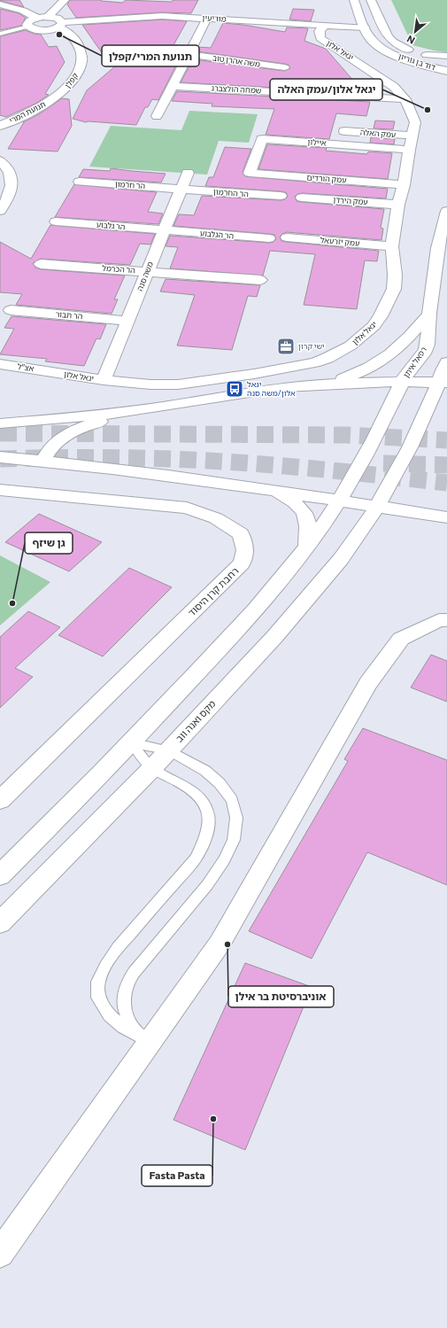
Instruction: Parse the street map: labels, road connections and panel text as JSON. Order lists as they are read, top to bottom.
{
  "streets": {
    "street": [
      "מודיעין",
      "יגאל אלון",
      "משה אהרן טוב",
      "דוד בן גוריון",
      "קפלן",
      "שמחה הולצברג",
      "תנועת המרי",
      "עמק האלה",
      "איילון",
      "עמק הורדים",
      "הר חרמון",
      "הר החרמון",
      "עמק הירדן",
      "הר גלבוע",
      "הר הגלבוע",
      "עמק יזרעאל",
      "הר הכרמל",
      "משה סנה",
      "הר תבור",
      "רפאל איתן",
      "אצ\"ל",
      "רחבת קרן היסוד",
      "מקס ואנה ווב"
    ]
  },
  "crossings": [
    ["מודיעין", "יגאל אלון"],
    ["מודיעין", "דוד בן גוריון"],
    ["מודיעין", "קפלן"],
    ["יגאל אלון", "שמחה הולצברג"],
    ["יגאל אלון", "עמק האלה"],
    ["יגאל אלון", "איילון"],
    ["יגאל אלון", "עמק הורדים"],
    ["יגאל אלון", "עמק הירדן"],
    ["יגאל אלון", "עמק יזרעאל"],
    ["יגאל אלון", "משה סנה"],
    ["יגאל אלון", "אצ\"ל"],
    ["קפלן", "תנועת המרי"],
    ["איילון", "עמק הורדים"],
    ["הר חרמון", "הר החרמון"],
    ["הר חרמון", "משה סנה"],
    ["הר החרמון", "משה סנה"],
    ["הר גלבוע", "הר הגלבוע"],
    ["הר גלבוע", "משה סנה"],
    ["הר הגלבוע", "משה סנה"],
    ["הר הכרמל", "משה סנה"],
    ["משה סנה", "הר תבור"]
  ],
  "places": {
    "other": [
      "תנועת המרי/קפלן",
      "יגאל אלון/עמק האלה",
      "גן שיזף",
      "אוניברסיטת בר אילן",
      "Fasta Pasta"
    ],
    "office": ["ישי קרון"],
    "bus stop": ["יגאל אלון/משה סנה"]
  },
  "north": "bottom left"
}
